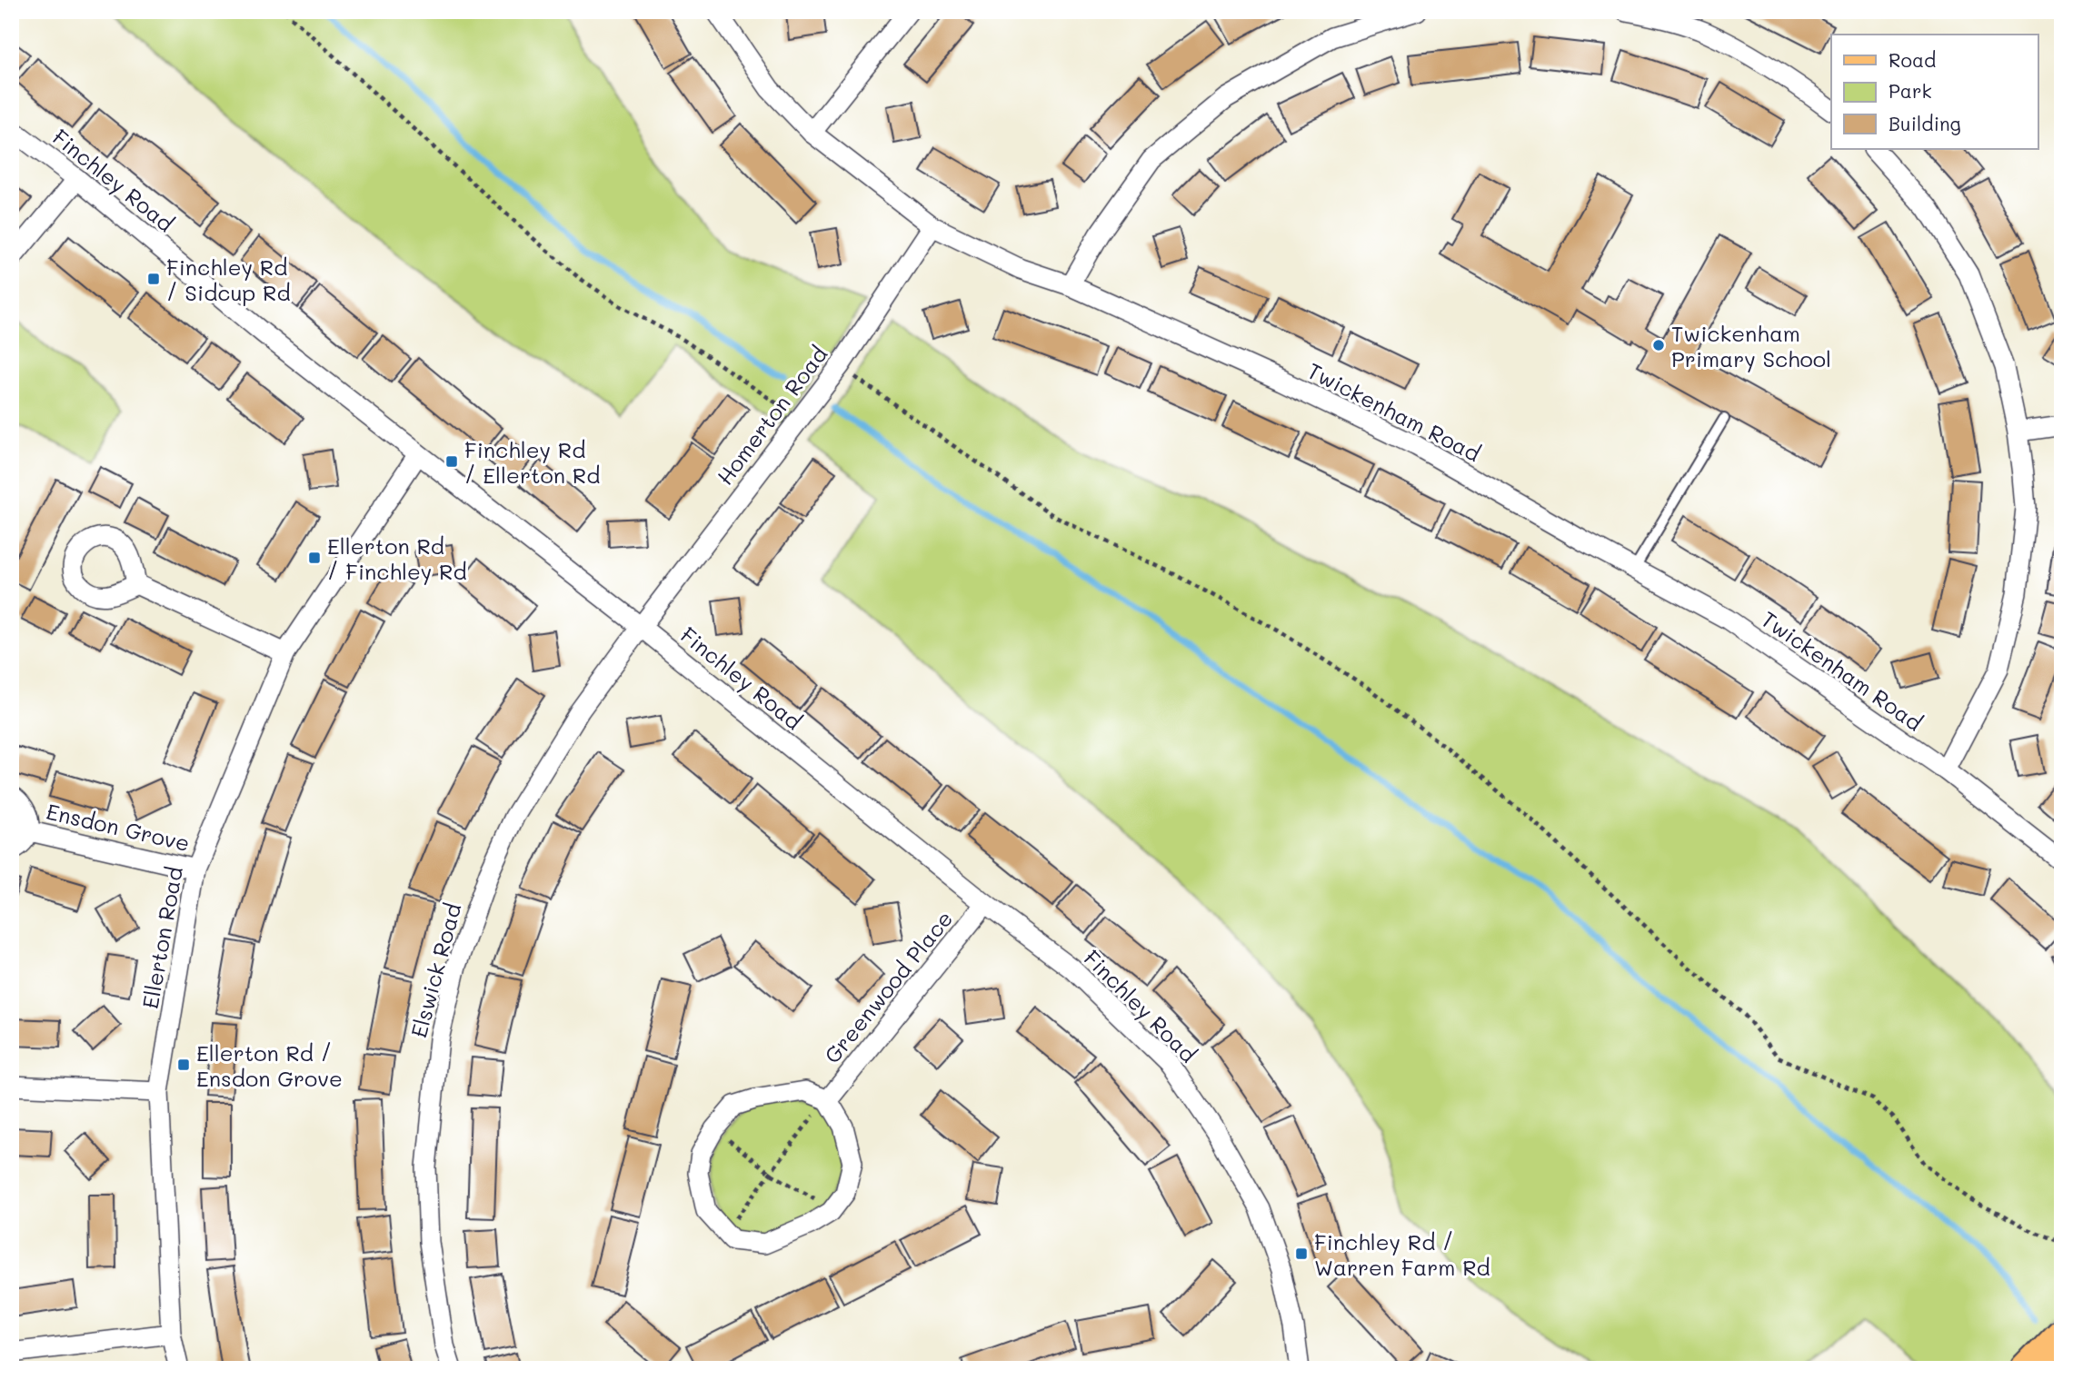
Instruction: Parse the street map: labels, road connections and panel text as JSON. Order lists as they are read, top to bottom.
{
  "streets": {
    "street": [
      "Finchley Road",
      "Twickenham Road",
      "Homerton Road",
      "Ensdon Grove",
      "Ellerton Road",
      "Elswick Road",
      "Greenwood Place"
    ]
  },
  "crossings": [
    ["Finchley Road", "Homerton Road"],
    ["Finchley Road", "Ellerton Road"],
    ["Finchley Road", "Elswick Road"],
    ["Finchley Road", "Greenwood Place"],
    ["Twickenham Road", "Homerton Road"],
    ["Homerton Road", "Elswick Road"],
    ["Ensdon Grove", "Ellerton Road"]
  ],
  "places": {
    "transit": [
      "Finchley Rd / Sidcup Rd",
      "Finchley Rd / Ellerton Rd",
      "Ellerton Rd / Finchley Rd",
      "Ellerton Rd / Ensdon Grove",
      "Finchley Rd / Warren Farm Rd"
    ],
    "other": ["Twickenham Primary School"]
  },
  "legend": ["Road", "Park", "Building"]
}
